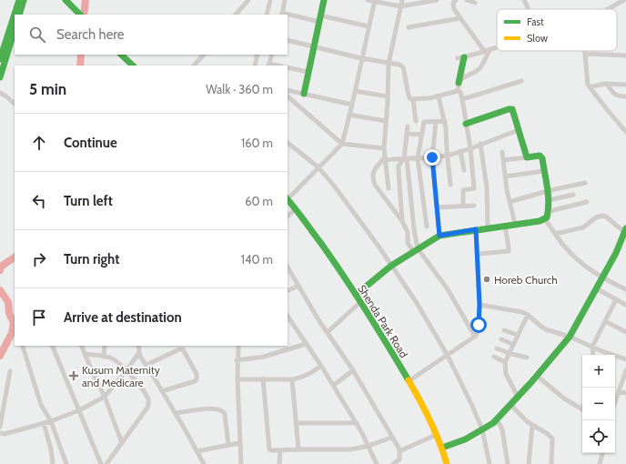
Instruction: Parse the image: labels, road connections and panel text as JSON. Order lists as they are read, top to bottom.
{
  "streets": {
    "street": ["Shenda Park Road"]
  },
  "places": {
    "other": ["Horeb Church"],
    "health": ["Kusum Maternity and Medicare"]
  },
  "legend": ["Fast", "Slow"],
  "page": {
    "search": "Search here",
    "heading": ["5 min", "Walk · 360 m"],
    "list": [
      ["Continue", "160 m"],
      ["Turn left", "60 m"],
      ["Turn right", "140 m"],
      "Arrive at destination"
    ],
    "map_buttons": ["+", "−"]
  }
}
